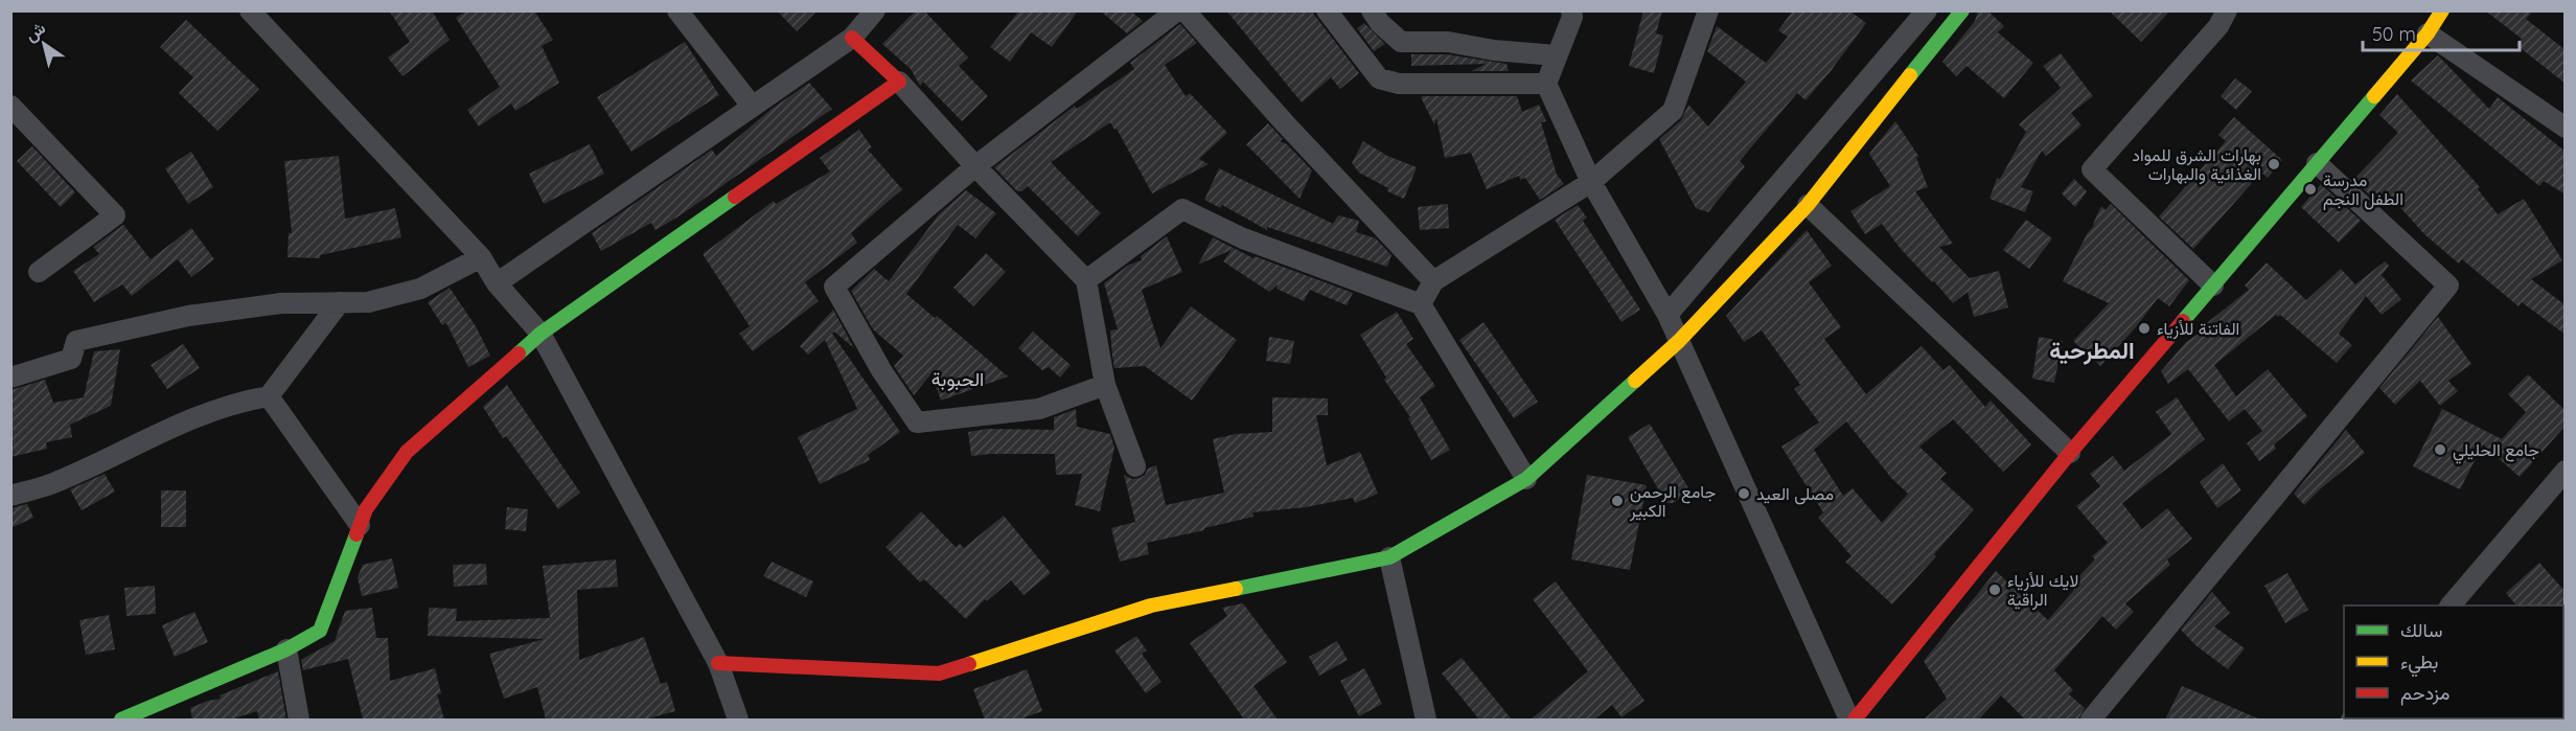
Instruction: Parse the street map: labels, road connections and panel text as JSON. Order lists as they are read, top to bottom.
{
  "districts": ["المطرحية", "الحبوبة"],
  "places": [
    "بهارات الشرق للمواد الغذائية والبهارات",
    "مدرسة الطفل النجم",
    "الفاتنة للأزياء",
    "جامع الحليلي",
    "مصلى العيد",
    "جامع الرحمن الكبير",
    "لايك للأزياء الراقية"
  ],
  "legend": ["سالك", "بطيء", "مزدحم"],
  "scale_bar": "50 m",
  "north": "top left"
}
